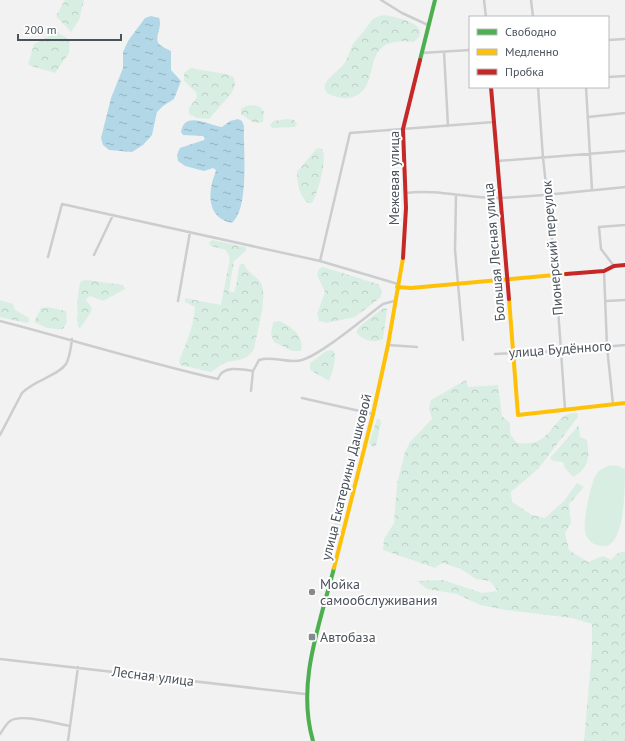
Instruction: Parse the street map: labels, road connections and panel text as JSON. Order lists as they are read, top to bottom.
{
  "streets": {
    "street": [
      "Межевая улица",
      "Пионерский переулок",
      "Большая Лесная улица",
      "улица Будённого",
      "улица Екатерины Дашковой",
      "Лесная улица"
    ]
  },
  "crossings": [
    ["Межевая улица", "улица Екатерины Дашковой"],
    ["Пионерский переулок", "Большая Лесная улица"],
    ["Пионерский переулок", "улица Будённого"],
    ["Большая Лесная улица", "улица Будённого"],
    ["улица Екатерины Дашковой", "Лесная улица"]
  ],
  "places": {
    "other": ["Мойка самообслуживания"],
    "transit": ["Автобаза"]
  },
  "legend": ["Свободно", "Медленно", "Пробка"],
  "scale_bar": "200 m"
}
